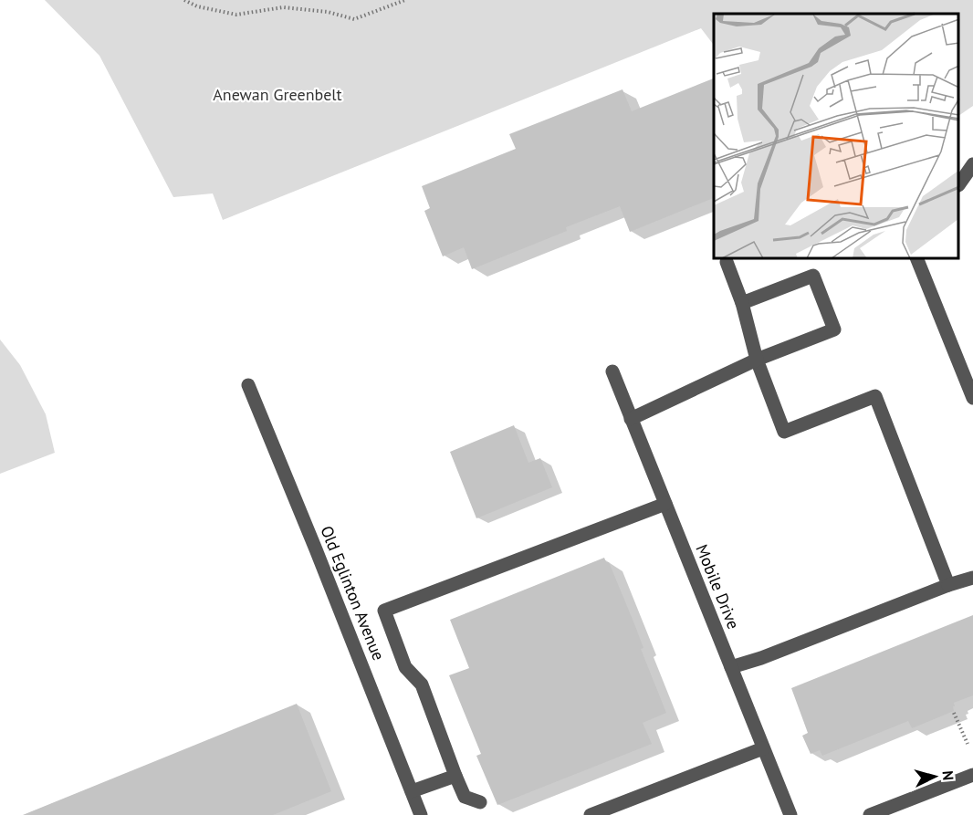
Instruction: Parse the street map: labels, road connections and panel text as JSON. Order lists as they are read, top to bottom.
{
  "streets": {
    "street": ["Mobile Drive", "Old Eglinton Avenue"]
  },
  "parks": ["Anewan Greenbelt"],
  "north": "right"
}
